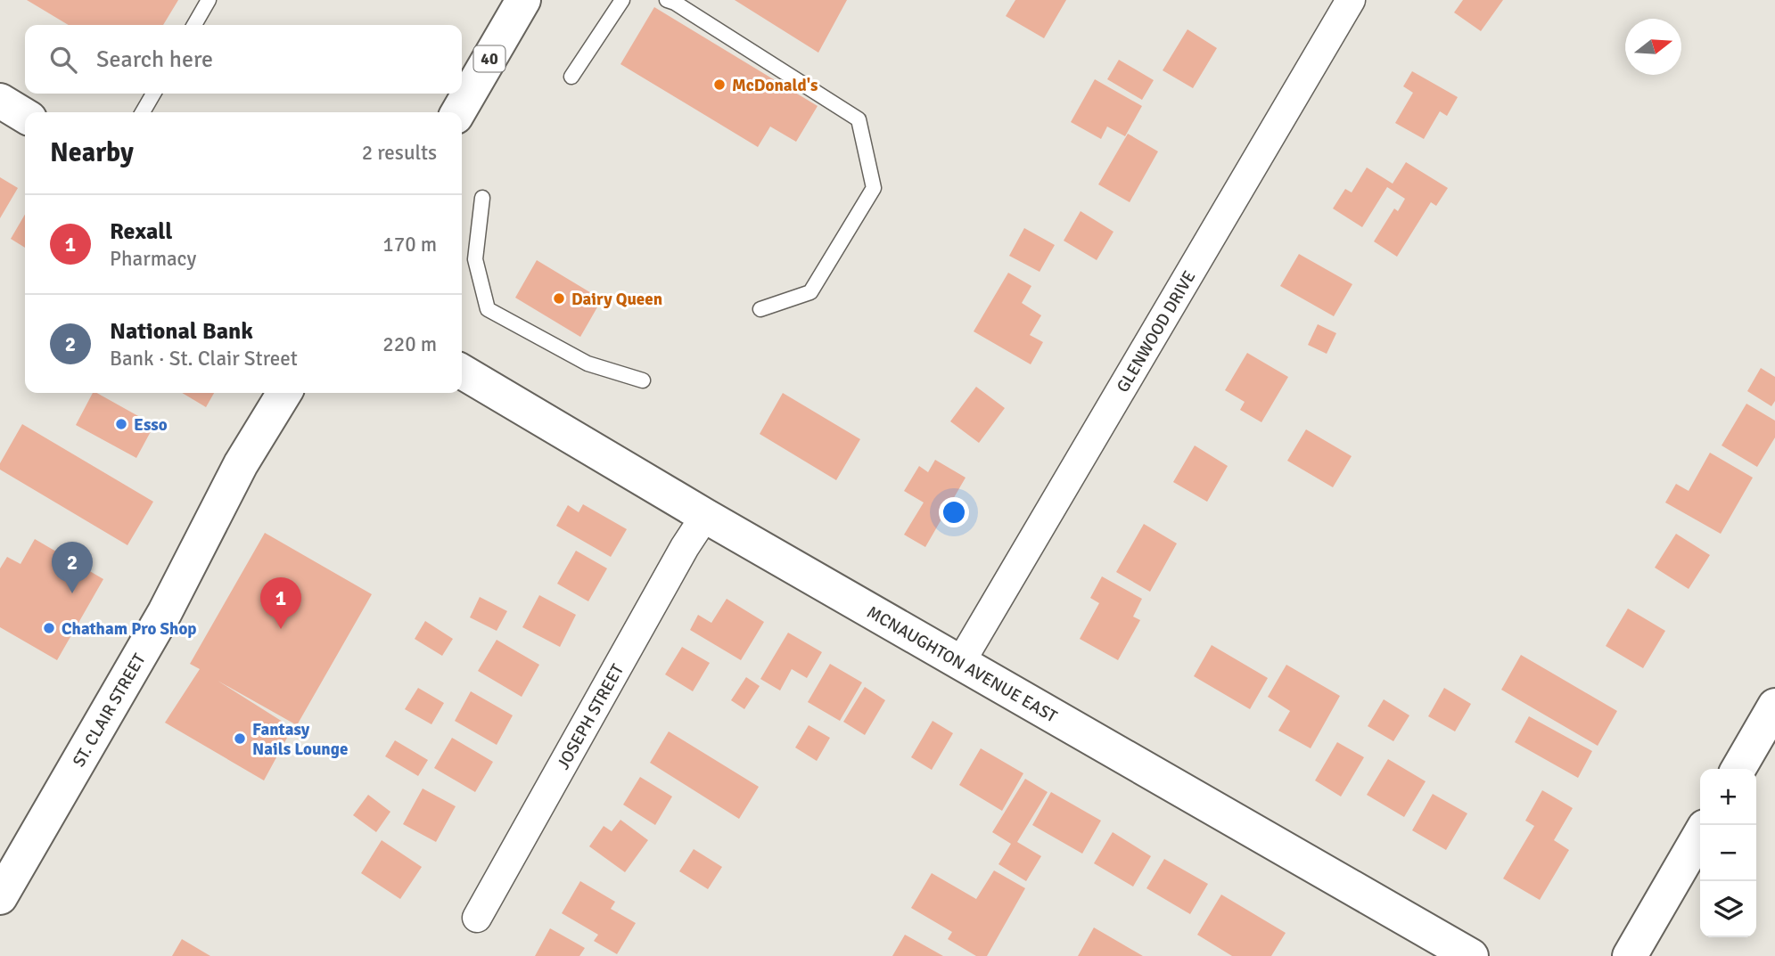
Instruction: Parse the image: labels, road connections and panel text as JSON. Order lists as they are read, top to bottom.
{
  "streets": {
    "main road": ["40", "MCNAUGHTON AVENUE EAST", "ST. CLAIR STREET"],
    "street": ["GLENWOOD DRIVE", "JOSEPH STREET"]
  },
  "crossings": [
    ["GLENWOOD DRIVE", "MCNAUGHTON AVENUE EAST"],
    ["MCNAUGHTON AVENUE EAST", "JOSEPH STREET"]
  ],
  "places": [
    "McDonald's",
    "Dairy Queen",
    "Esso",
    "Chatham Pro Shop",
    "Fantasy Nails Lounge"
  ],
  "north": "right",
  "page": {
    "search": "Search here",
    "heading": ["Nearby", "2 results"],
    "list": [
      {
        "mark": "1",
        "name": "Rexall",
        "note": "Pharmacy",
        "value": "170 m"
      },
      {
        "mark": "2",
        "name": "National Bank",
        "note": "Bank · St. Clair Street",
        "value": "220 m"
      }
    ],
    "pins": ["2", "1"],
    "map_buttons": ["+", "−"]
  }
}
